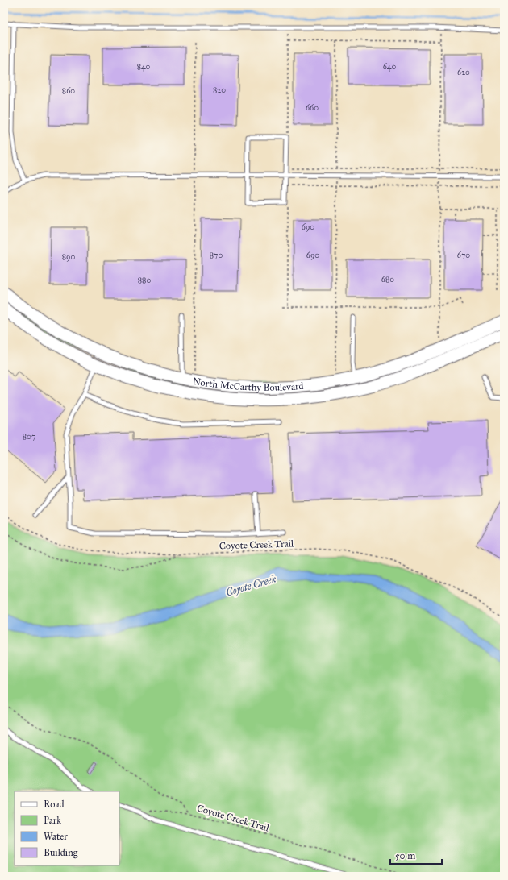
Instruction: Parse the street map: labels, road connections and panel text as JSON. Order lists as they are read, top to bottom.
{
  "streets": {
    "main road": ["North McCarthy Boulevard"],
    "path": ["Coyote Creek Trail"]
  },
  "water": ["Coyote Creek"],
  "house_numbers": [
    "840",
    "640",
    "620",
    "820",
    "860",
    "660",
    "690",
    "870",
    "690",
    "670",
    "890",
    "680",
    "880",
    "807"
  ],
  "legend": [
    "Road",
    "Park",
    "Water",
    "Building"
  ],
  "scale_bar": "50 m"
}
